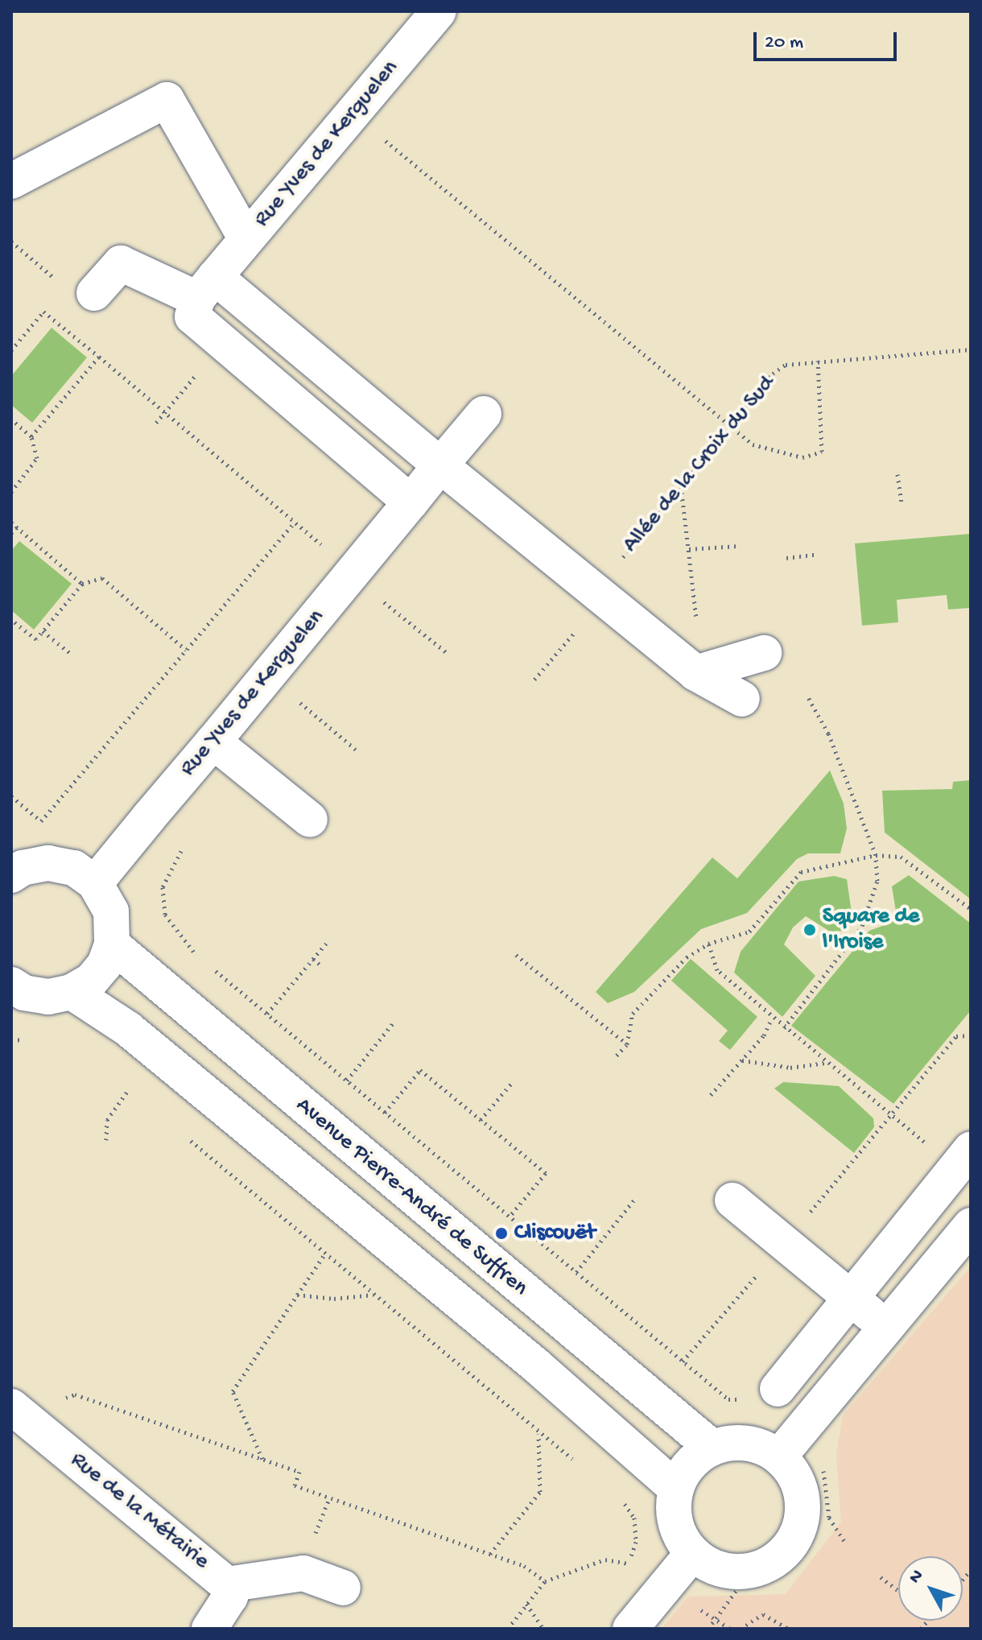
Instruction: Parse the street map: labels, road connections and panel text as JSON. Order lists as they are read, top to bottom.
{
  "streets": {
    "street": ["Rue Yves de Kerguelen", "Avenue Pierre-André de Suffren", "Rue de la Métairie"],
    "path": ["Allée de la Croix du Sud"]
  },
  "places": ["Square de l'Iroise", "Cliscouët"],
  "scale_bar": "20 m",
  "north": "top left"
}
